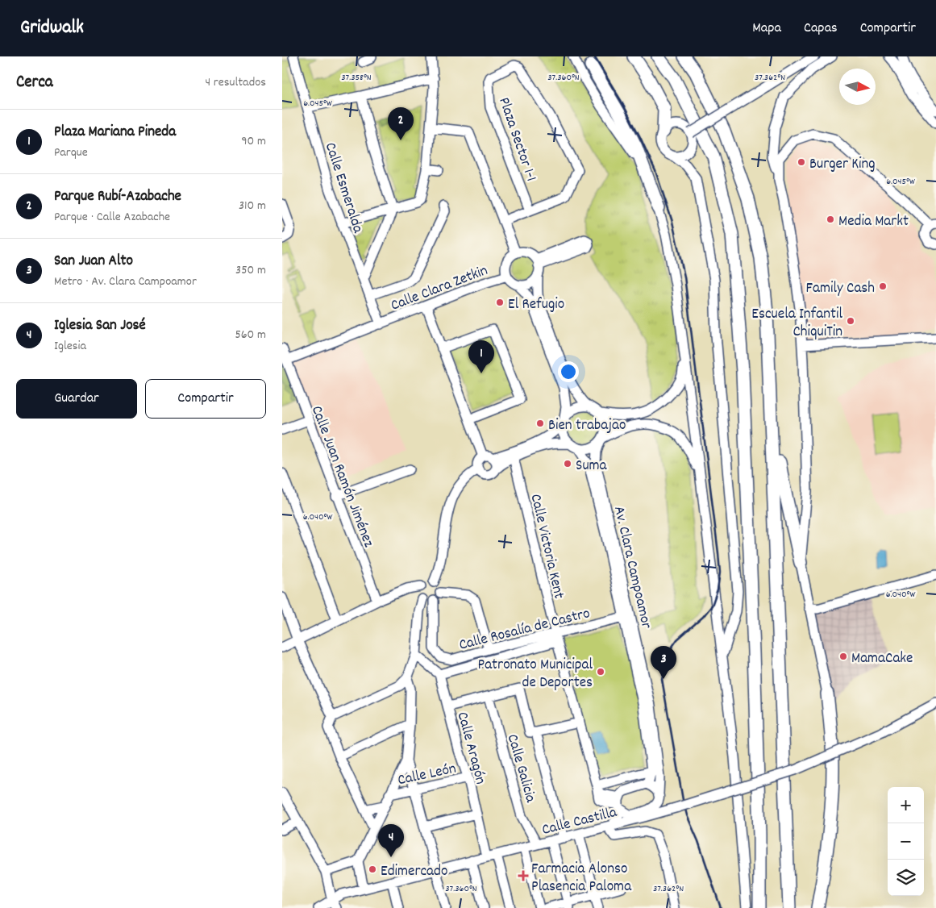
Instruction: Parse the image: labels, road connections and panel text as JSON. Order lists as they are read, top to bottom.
{
  "streets": {
    "street": [
      "Plaza Sector 1-1",
      "Calle Esmeralda",
      "Calle Clara Zetkin",
      "Calle Juan Ramón Jiménez",
      "Calle Victoria Kent",
      "Av. Clara Campoamor",
      "Calle Rosalía de Castro",
      "Calle Aragón",
      "Calle Galicia",
      "Calle León",
      "Calle Castilla"
    ]
  },
  "crossings": [
    ["Calle Esmeralda", "Calle Clara Zetkin"],
    ["Calle Clara Zetkin", "Calle Juan Ramón Jiménez"],
    ["Calle Victoria Kent", "Calle Rosalía de Castro"],
    ["Av. Clara Campoamor", "Calle Rosalía de Castro"],
    ["Av. Clara Campoamor", "Calle Castilla"],
    ["Calle Aragón", "Calle León"],
    ["Calle Aragón", "Calle Castilla"],
    ["Calle Galicia", "Calle Castilla"]
  ],
  "places": {
    "other": [
      "Burger King",
      "Media Markt",
      "Family Cash",
      "El Refugio",
      "Escuela Infantil ChiquiTin",
      "Bien trabajao",
      "Suma",
      "MamaCake",
      "Patronato Municipal de Deportes",
      "Edimercado"
    ],
    "health": ["Farmacia Alonso Plasencia Paloma"]
  },
  "north": "right",
  "page": {
    "header": "Gridwalk",
    "nav": ["Mapa", "Capas", "Compartir"],
    "heading": ["Cerca", "4 resultados"],
    "pins": [
      "2",
      "1",
      "3",
      "4"
    ],
    "list": [
      {
        "mark": "1",
        "name": "Plaza Mariana Pineda",
        "note": "Parque",
        "value": "90 m"
      },
      {
        "mark": "2",
        "name": "Parque Rubí-Azabache",
        "note": "Parque · Calle Azabache",
        "value": "310 m"
      },
      {
        "mark": "3",
        "name": "San Juan Alto",
        "note": "Metro · Av. Clara Campoamor",
        "value": "350 m"
      },
      {
        "mark": "4",
        "name": "Iglesia San José",
        "note": "Iglesia",
        "value": "560 m"
      }
    ],
    "buttons": ["Guardar", "Compartir"],
    "map_buttons": ["+", "−"]
  },
  "coordinates": [
    "37.358°N",
    "37.360°N",
    "37.362°N",
    "6.045°W",
    "6.040°W"
  ]
}
